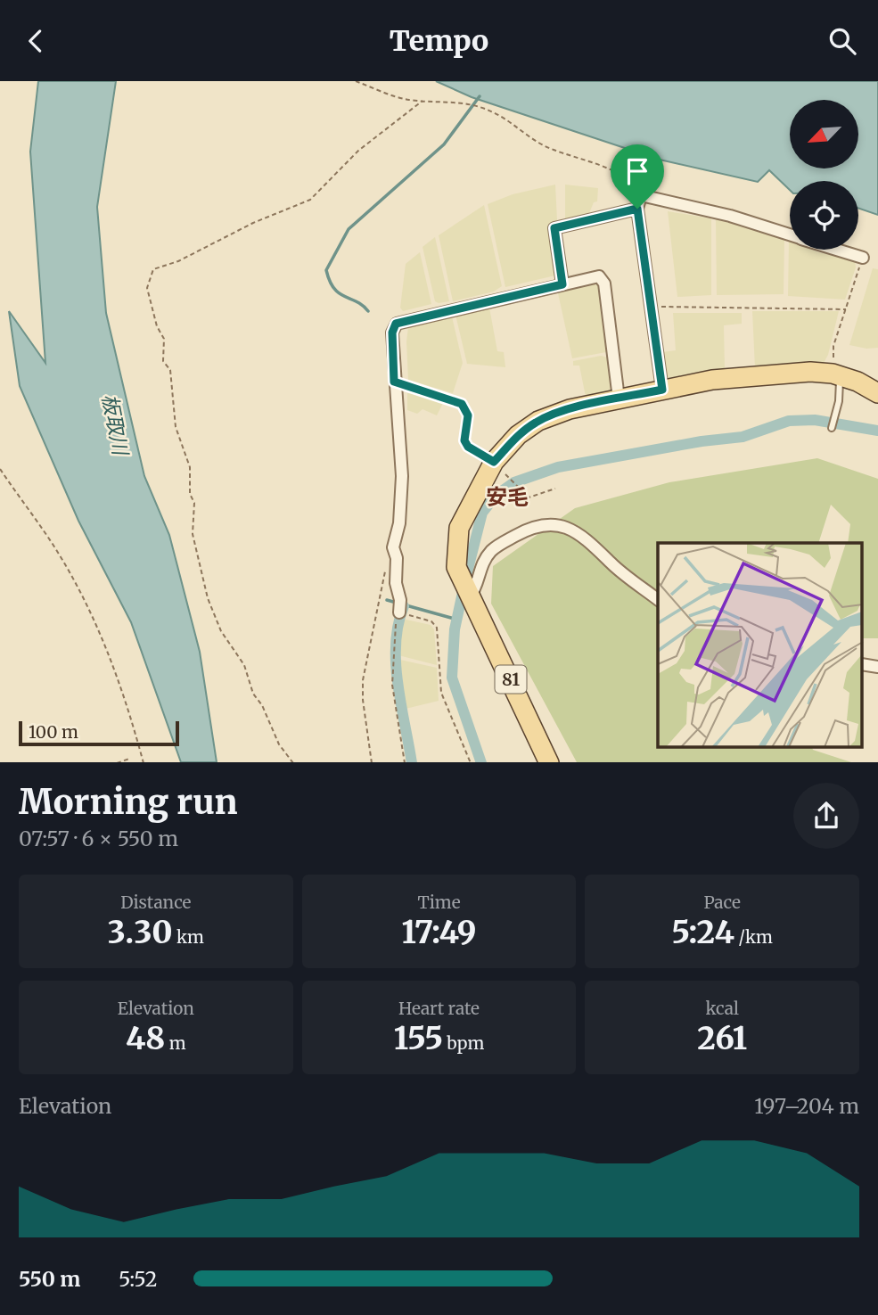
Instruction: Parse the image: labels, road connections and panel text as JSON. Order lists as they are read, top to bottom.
{
  "streets": {
    "main road": ["81"]
  },
  "districts": ["安毛"],
  "water": ["板取川"],
  "scale_bar": "100 m",
  "north": "bottom left",
  "page": {
    "header": "Tempo",
    "scale": "100 m",
    "heading": ["Morning run", "07:57 · 6 × 550 m"],
    "stats": [
      ["Distance", "3.30 km"],
      ["Time", "17:49"],
      ["Pace", "5:24 /km"],
      ["Elevation", "48 m"],
      ["Heart rate", "155 bpm"],
      ["kcal", "261"]
    ],
    "chart": ["Elevation", "197–204 m"],
    "list": [
      {
        "name": "550 m",
        "note": "5:52"
      }
    ]
  }
}
